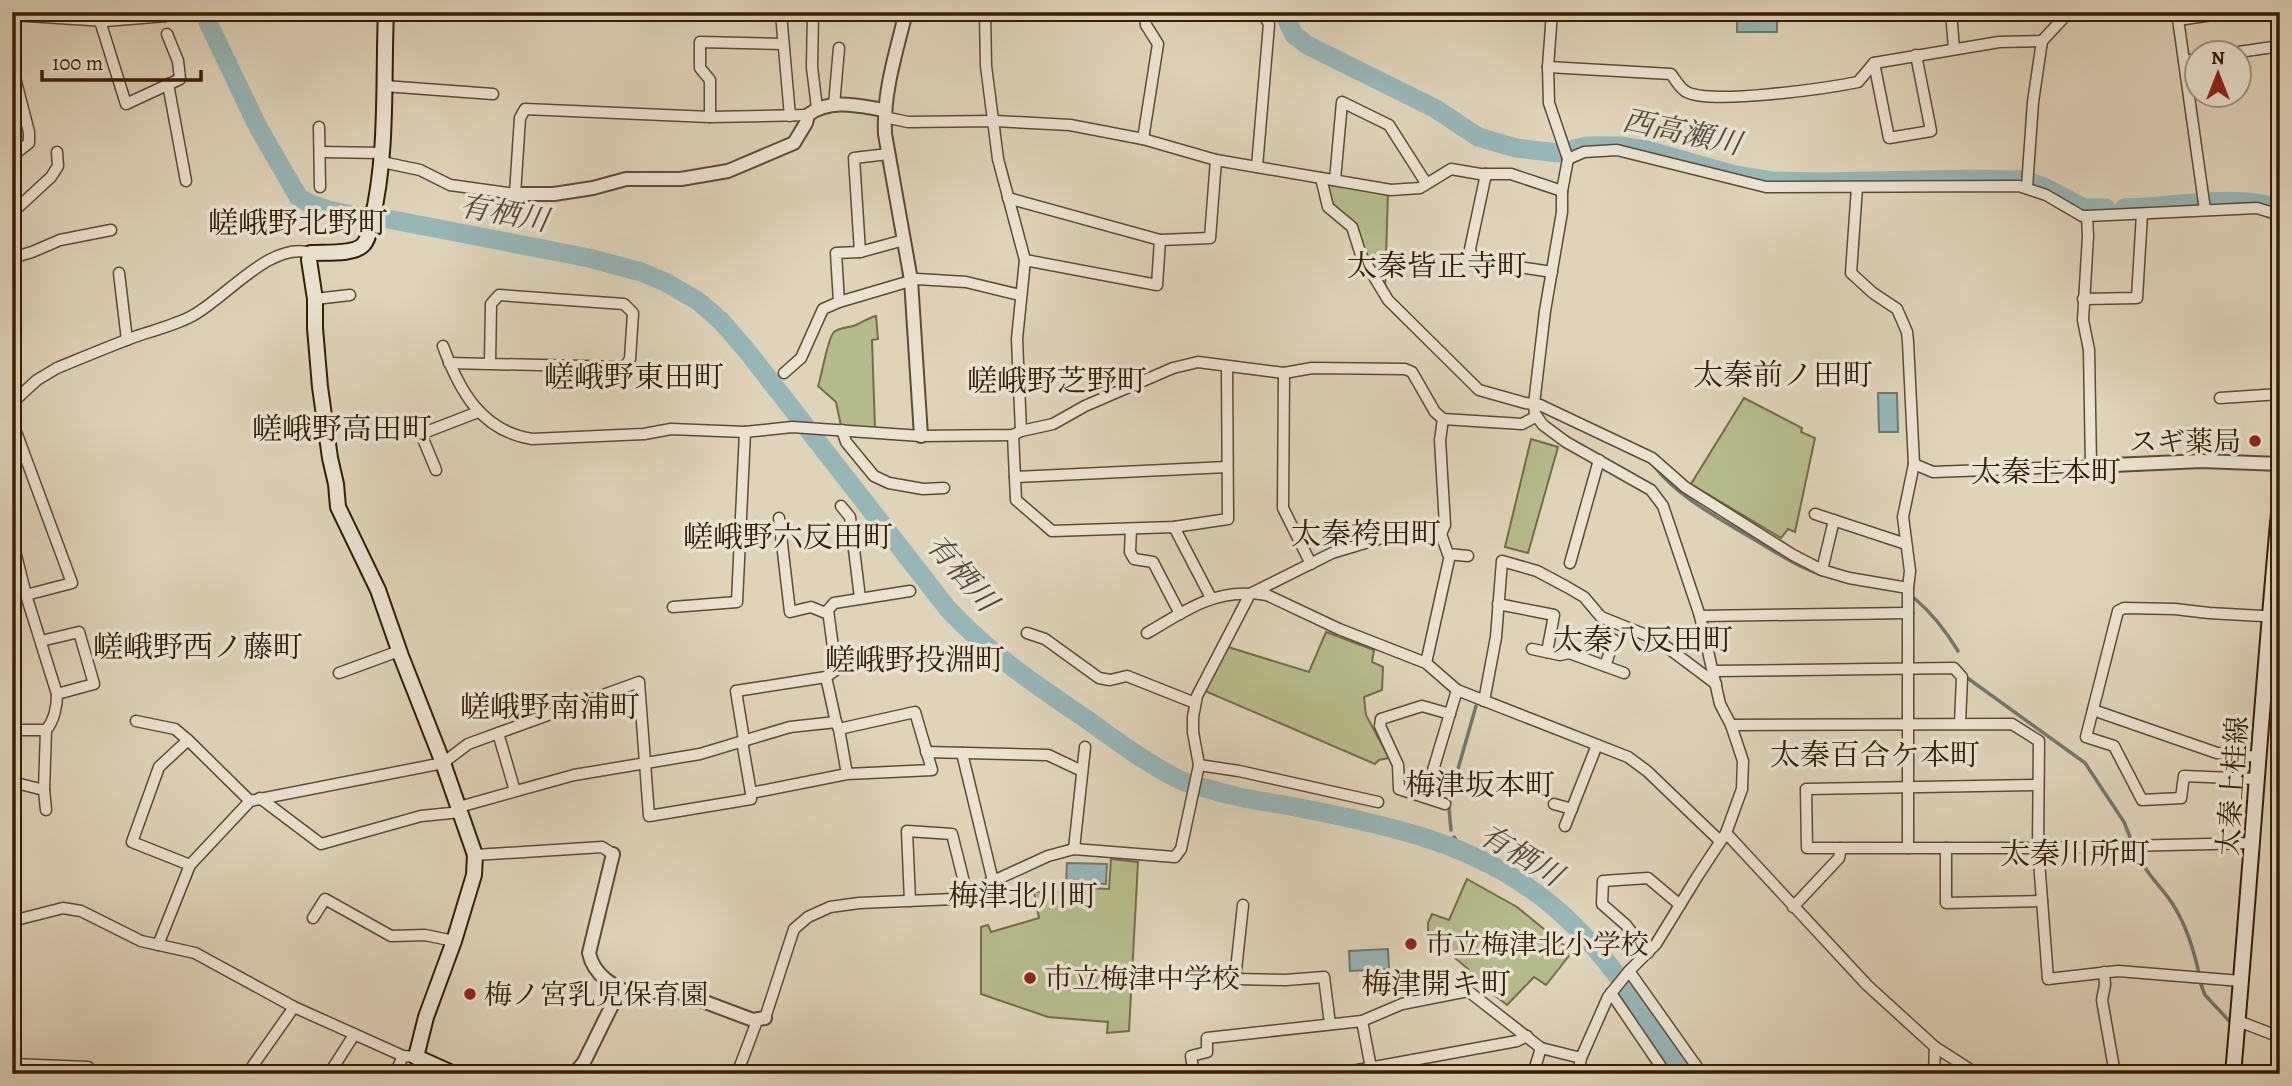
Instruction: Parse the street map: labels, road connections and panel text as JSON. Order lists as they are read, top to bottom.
{
  "streets": {
    "main road": ["太秦上桂線"]
  },
  "districts": [
    "嵯峨野北野町",
    "太秦皆正寺町",
    "太秦前ノ田町",
    "嵯峨野東田町",
    "嵯峨野芝野町",
    "嵯峨野高田町",
    "太秦土本町",
    "太秦袴田町",
    "嵯峨野六反田町",
    "太秦八反田町",
    "嵯峨野西ノ藤町",
    "嵯峨野投淵町",
    "嵯峨野南浦町",
    "太秦百合ケ本町",
    "梅津坂本町",
    "太秦川所町",
    "梅津北川町",
    "梅津開キ町"
  ],
  "water": ["西高瀬川", "有栖川"],
  "places": [
    "スギ薬局",
    "市立梅津北小学校",
    "市立梅津中学校",
    "梅ノ宮乳児保育園"
  ],
  "scale_bar": "100 m",
  "north": "top"
}
